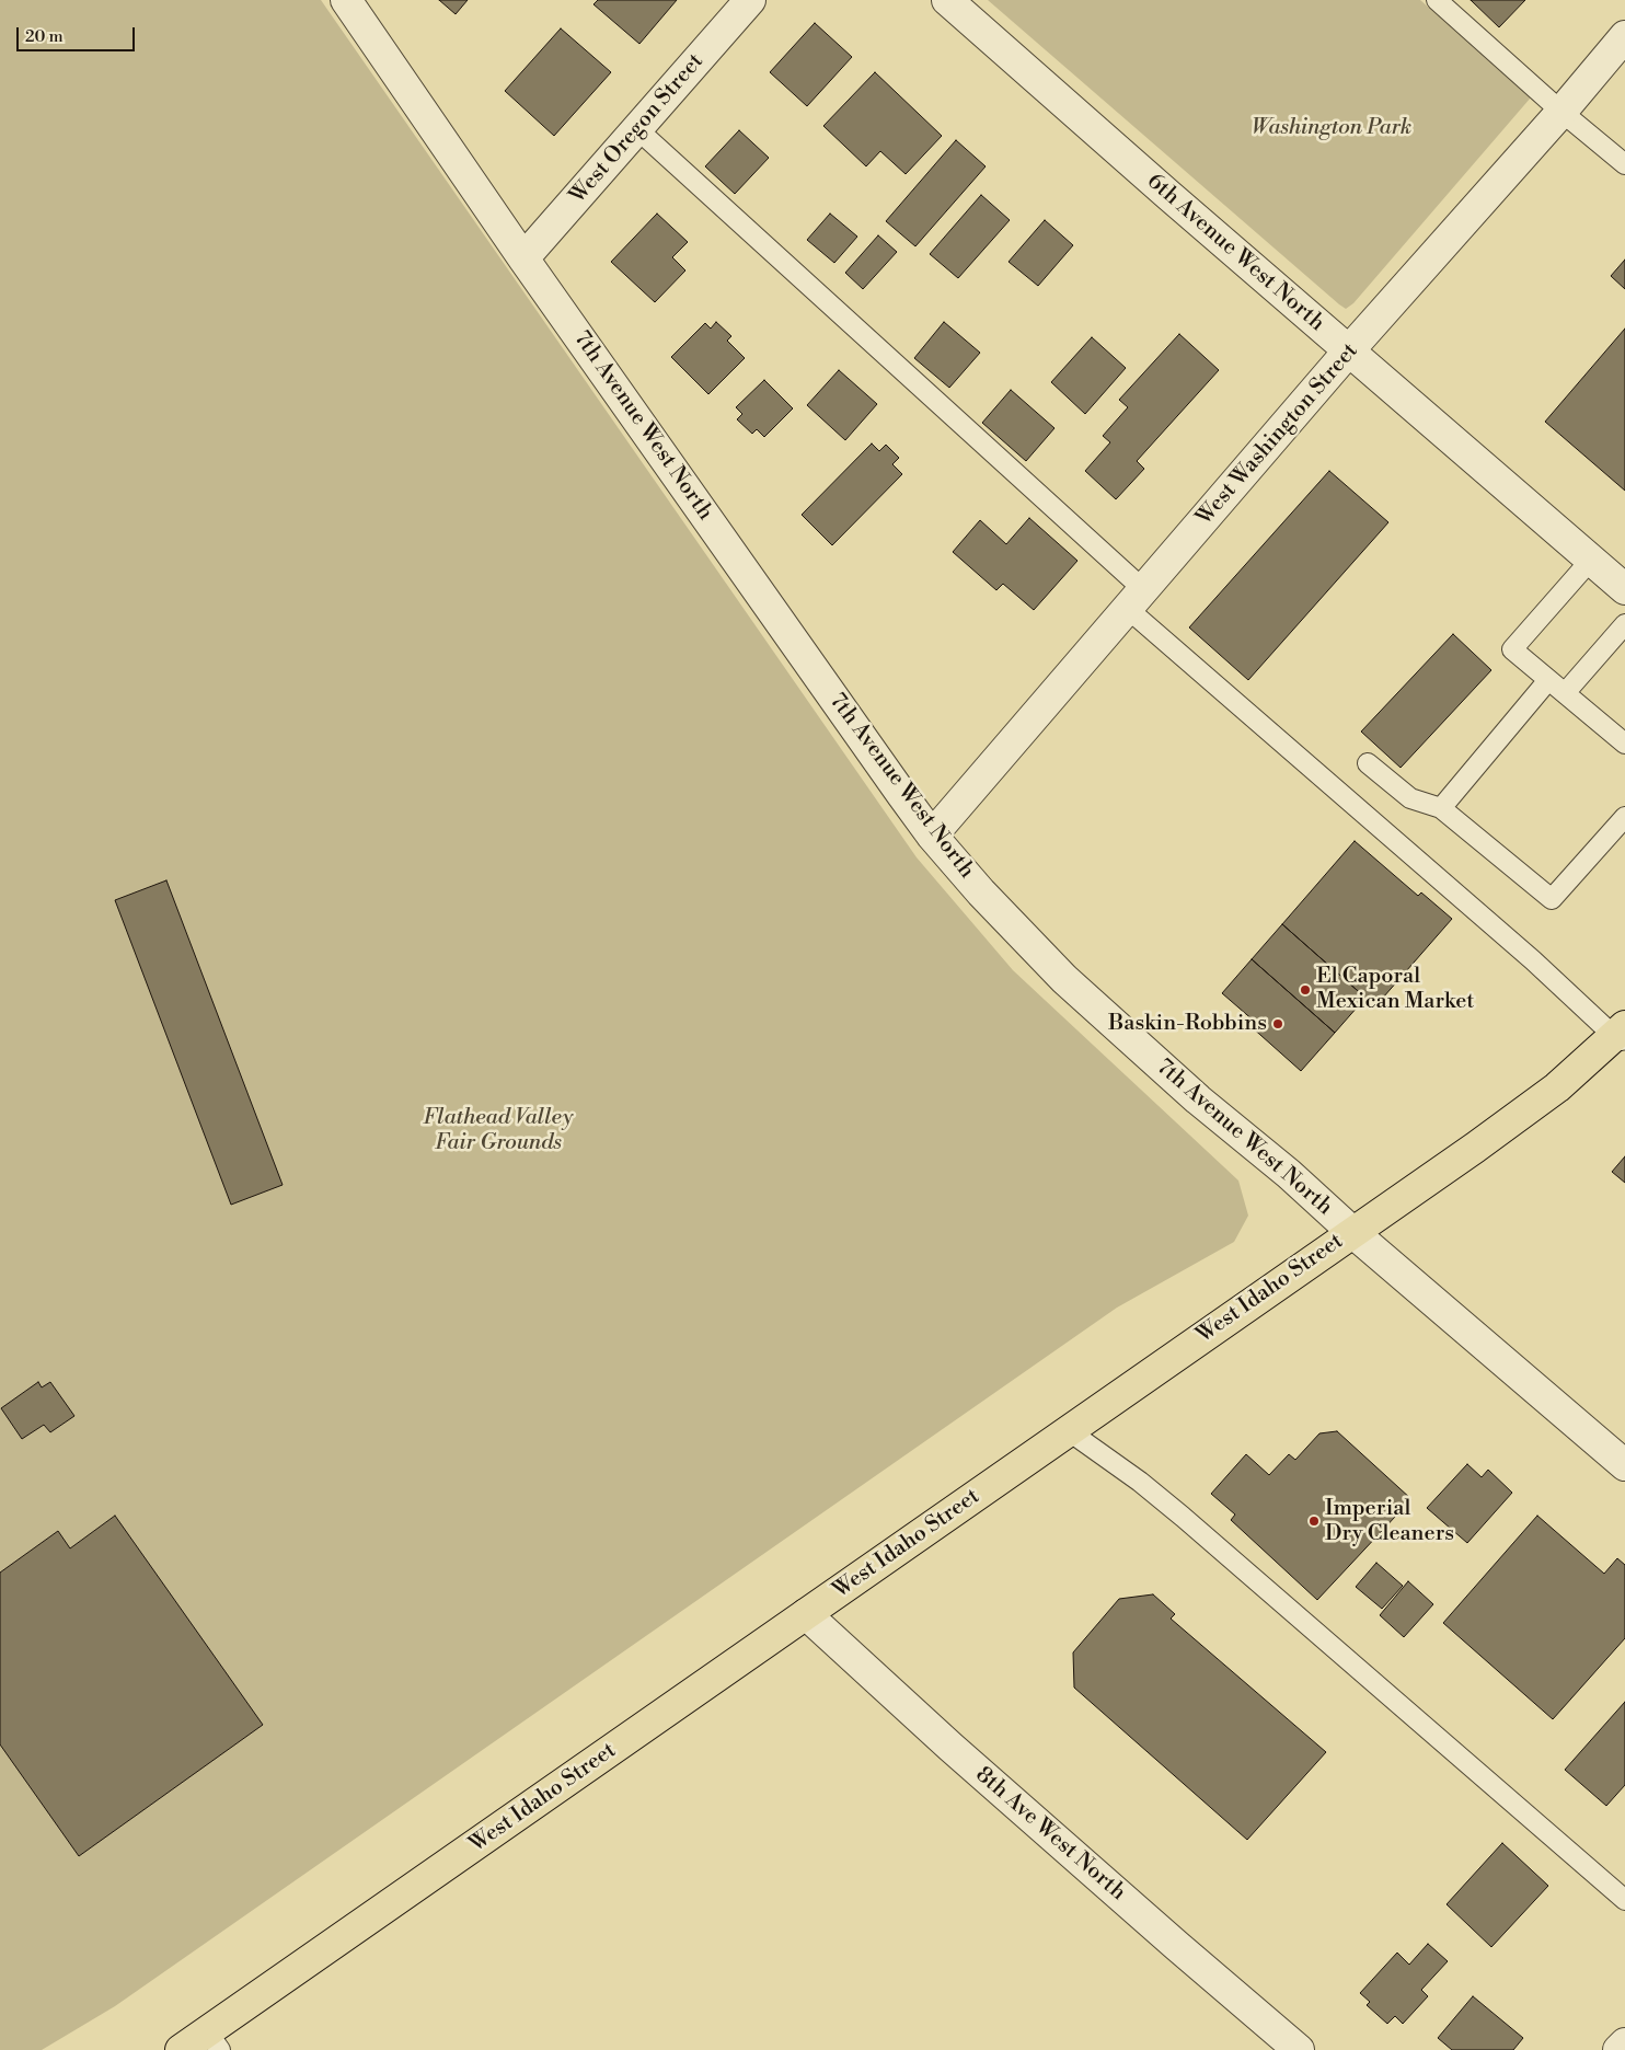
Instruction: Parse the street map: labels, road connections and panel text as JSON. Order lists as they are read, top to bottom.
{
  "streets": {
    "highway": ["West Idaho Street"],
    "street": [
      "West Oregon Street",
      "6th Avenue West North",
      "7th Avenue West North",
      "West Washington Street",
      "8th Ave West North"
    ]
  },
  "crossings": [
    ["West Oregon Street", "7th Avenue West North"],
    ["6th Avenue West North", "West Washington Street"],
    ["7th Avenue West North", "West Washington Street"],
    ["7th Avenue West North", "West Idaho Street"],
    ["West Idaho Street", "8th Ave West North"]
  ],
  "parks": ["Washington Park", "Flathead Valley Fair Grounds"],
  "places": ["El Caporal Mexican Market", "Baskin-Robbins", "Imperial Dry Cleaners"],
  "scale_bar": "20 m"
}
